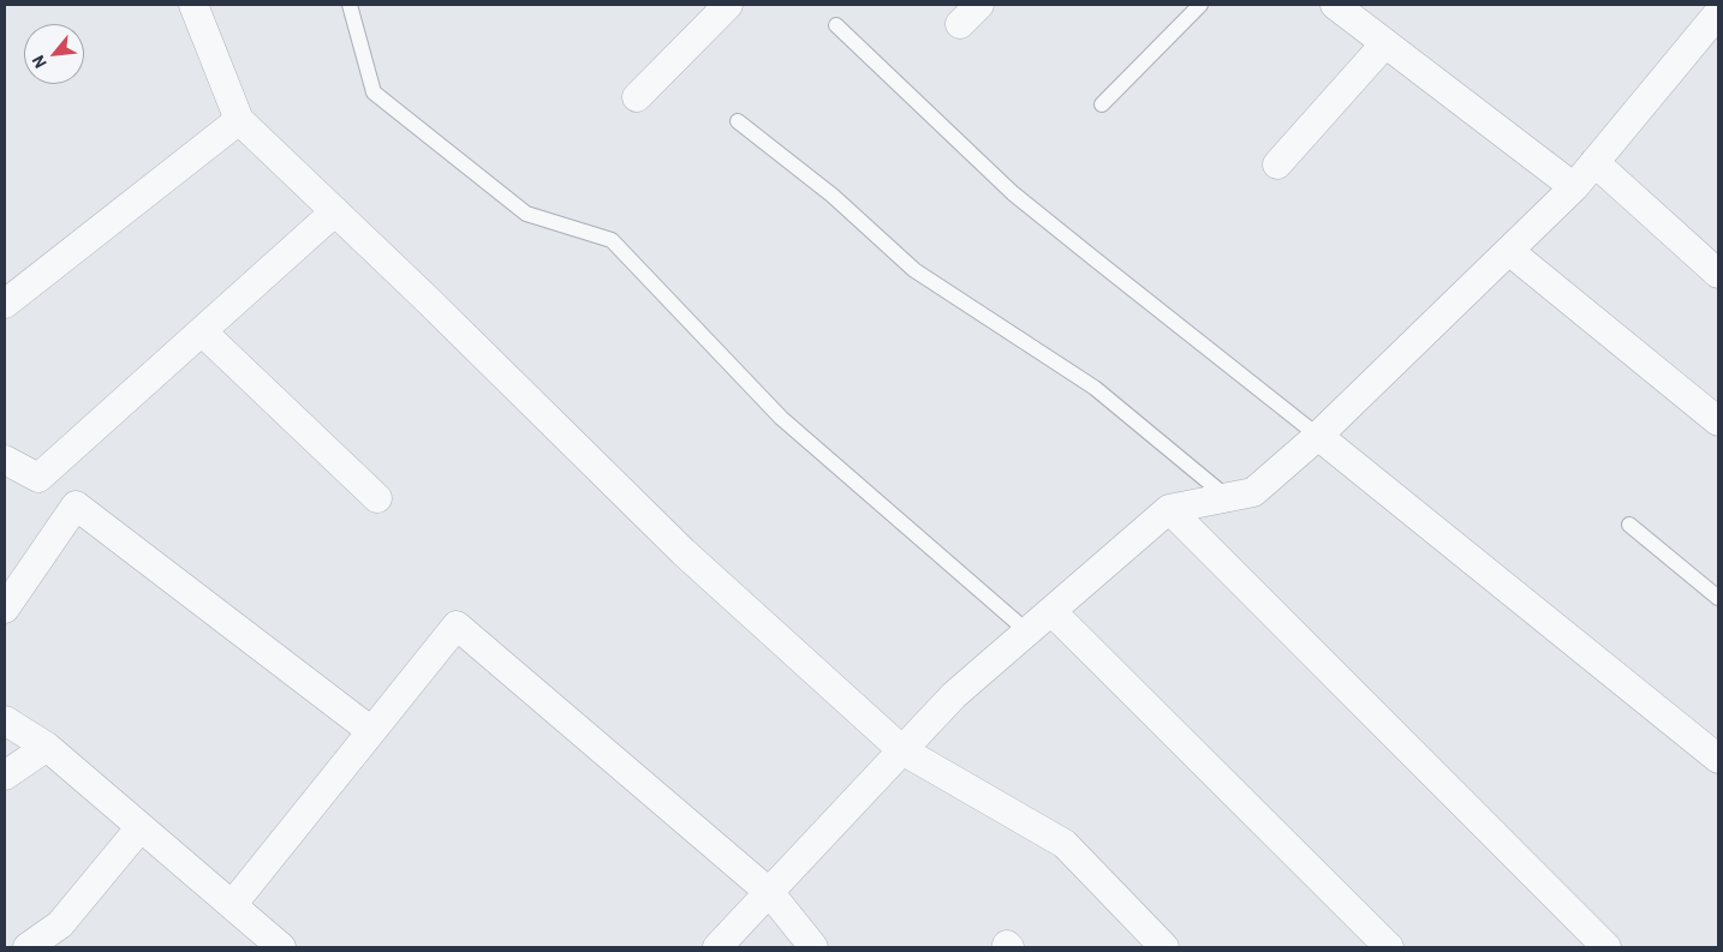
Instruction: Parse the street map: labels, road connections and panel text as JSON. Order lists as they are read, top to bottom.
{
  "north": "bottom left"
}
